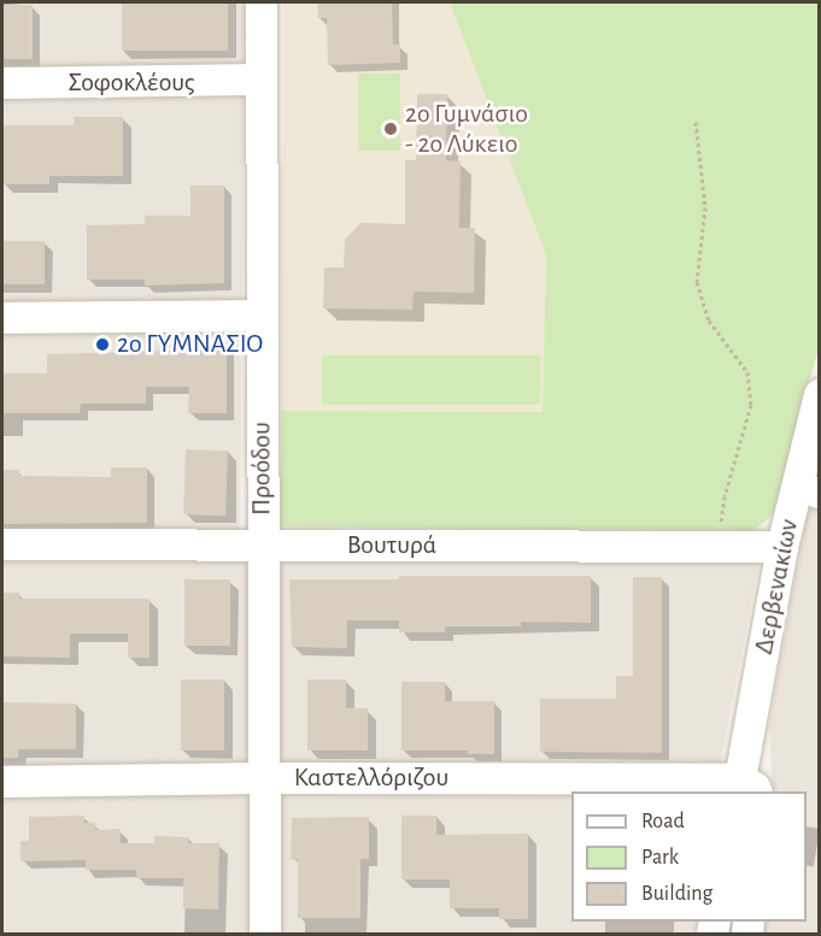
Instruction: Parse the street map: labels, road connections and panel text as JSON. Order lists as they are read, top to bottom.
{
  "streets": {
    "street": [
      "Σοφοκλέους",
      "Προόδου",
      "Βουτυρά",
      "Δερβενακίων",
      "Καστελλόριζου"
    ]
  },
  "crossings": [
    ["Σοφοκλέους", "Προόδου"],
    ["Προόδου", "Βουτυρά"],
    ["Προόδου", "Καστελλόριζου"],
    ["Βουτυρά", "Δερβενακίων"],
    ["Δερβενακίων", "Καστελλόριζου"]
  ],
  "places": ["2ο Γυμνάσιο - 2ο Λύκειο", "2ο ΓΥΜΝΑΣΙΟ"],
  "legend": ["Road", "Park", "Building"]
}
